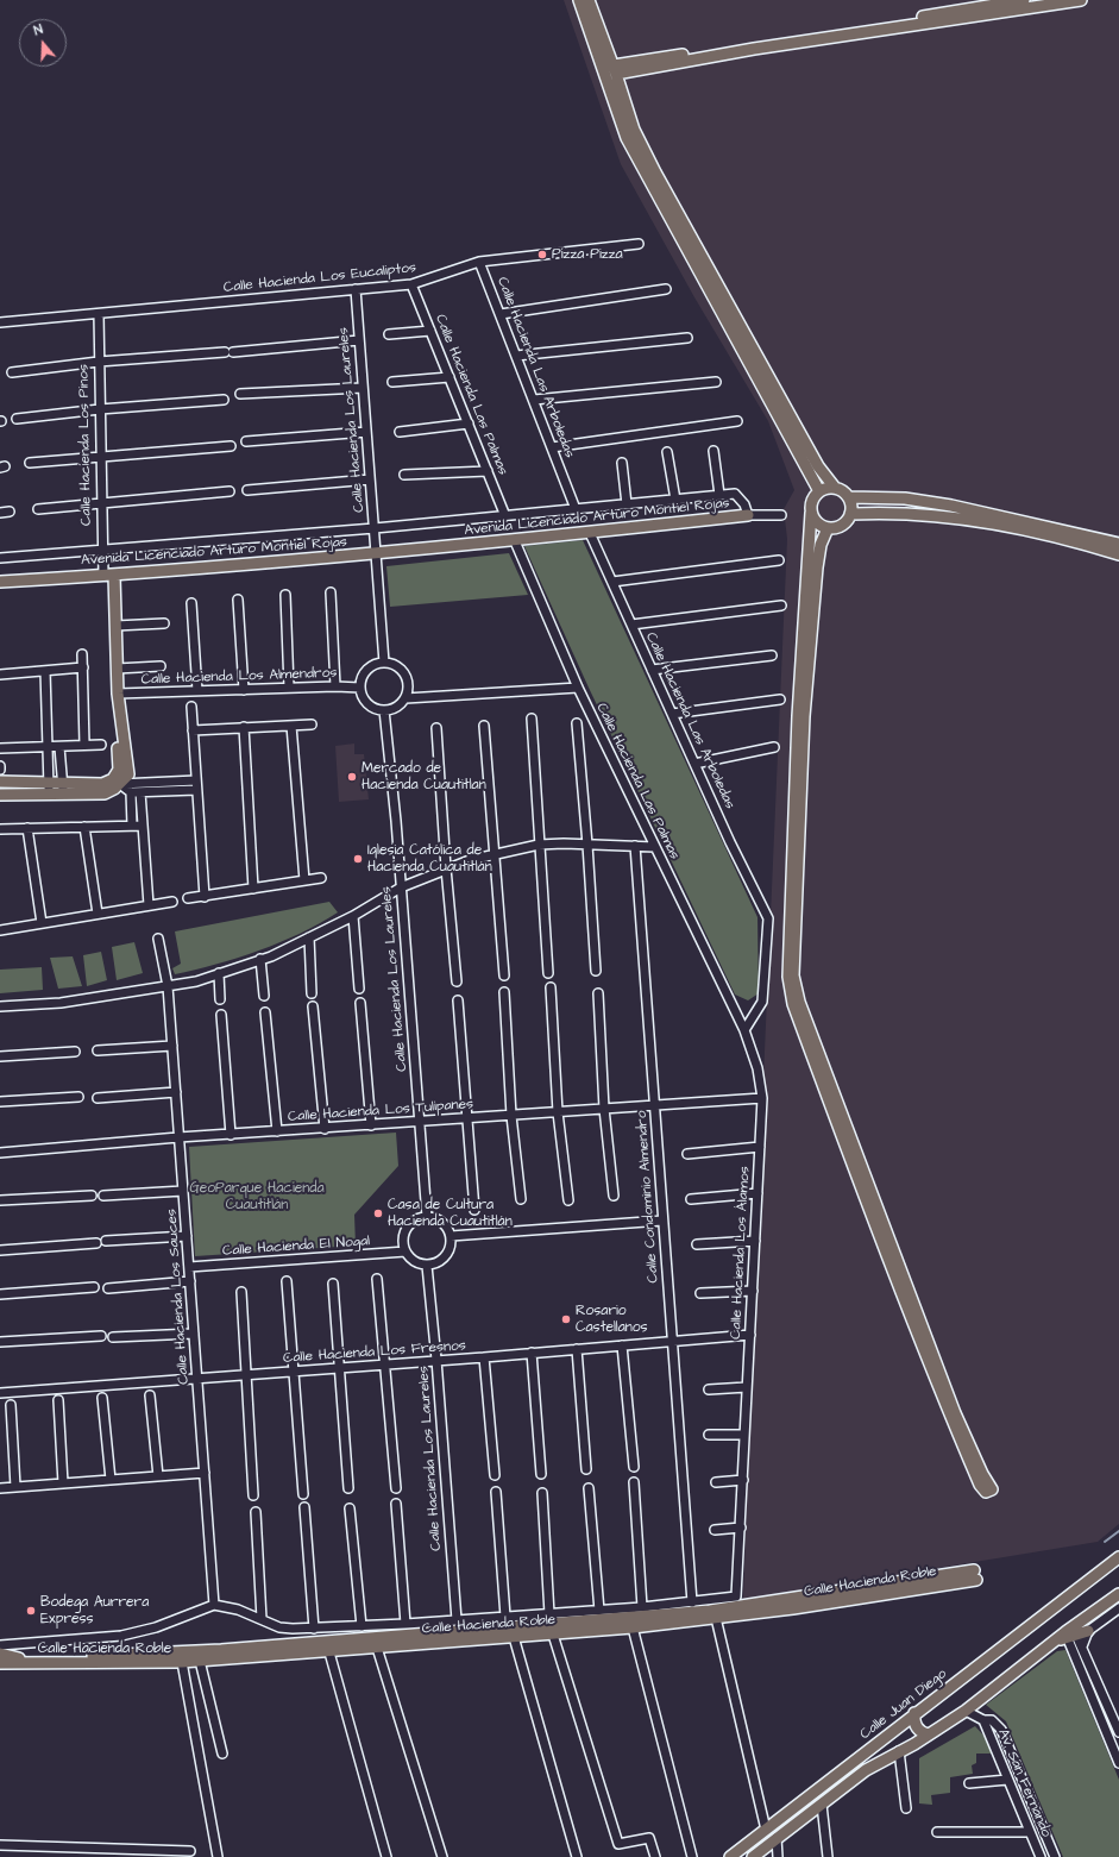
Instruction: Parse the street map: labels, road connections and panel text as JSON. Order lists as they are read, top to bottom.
{
  "streets": {
    "main road": ["Avenida Licenciado Arturo Montiel Rojas", "Calle Hacienda Roble", "Calle Juan Diego"],
    "street": [
      "Calle Hacienda Los Eucaliptos",
      "Calle Hacienda Las Arboledas",
      "Calle Hacienda Las Palmas",
      "Calle Hacienda Los Laureles",
      "Calle Hacienda Los Pinos",
      "Calle Hacienda Los Almendros",
      "Calle Hacienda Los Tulipanes",
      "Calle Condominio Almendro",
      "Calle Hacienda El Nogal",
      "Calle Hacienda Los Álamos",
      "Calle Hacienda Los Sauces",
      "Calle Hacienda Los Fresnos",
      "Av. San Fernando"
    ]
  },
  "crossings": [
    ["Calle Hacienda Los Eucaliptos", "Calle Hacienda Las Arboledas"],
    ["Calle Hacienda Los Eucaliptos", "Calle Hacienda Las Palmas"],
    ["Calle Hacienda Los Eucaliptos", "Calle Hacienda Los Laureles"],
    ["Calle Hacienda Los Eucaliptos", "Calle Hacienda Los Pinos"],
    ["Calle Hacienda Las Arboledas", "Calle Hacienda Las Palmas"],
    ["Calle Hacienda Las Arboledas", "Avenida Licenciado Arturo Montiel Rojas"],
    ["Calle Hacienda Las Arboledas", "Calle Hacienda Los Álamos"],
    ["Calle Hacienda Las Palmas", "Avenida Licenciado Arturo Montiel Rojas"],
    ["Calle Hacienda Las Palmas", "Calle Hacienda Los Álamos"],
    ["Calle Hacienda Los Laureles", "Avenida Licenciado Arturo Montiel Rojas"],
    ["Calle Hacienda Los Laureles", "Calle Hacienda Los Almendros"],
    ["Calle Hacienda Los Laureles", "Calle Hacienda Los Tulipanes"],
    ["Calle Hacienda Los Laureles", "Calle Hacienda El Nogal"],
    ["Calle Hacienda Los Laureles", "Calle Hacienda Los Fresnos"],
    ["Calle Hacienda Los Laureles", "Calle Hacienda Roble"],
    ["Calle Hacienda Los Pinos", "Avenida Licenciado Arturo Montiel Rojas"],
    ["Calle Hacienda Los Tulipanes", "Calle Condominio Almendro"],
    ["Calle Hacienda Los Tulipanes", "Calle Hacienda Los Álamos"],
    ["Calle Hacienda Los Tulipanes", "Calle Hacienda Los Sauces"],
    ["Calle Condominio Almendro", "Calle Hacienda Los Fresnos"],
    ["Calle Condominio Almendro", "Calle Hacienda Roble"],
    ["Calle Hacienda El Nogal", "Calle Hacienda Los Sauces"],
    ["Calle Hacienda Los Álamos", "Calle Hacienda Los Fresnos"],
    ["Calle Hacienda Los Álamos", "Calle Hacienda Roble"],
    ["Calle Hacienda Los Sauces", "Calle Hacienda Los Fresnos"],
    ["Calle Hacienda Los Sauces", "Calle Hacienda Roble"]
  ],
  "parks": ["GeoParque Hacienda Cuautitlán"],
  "places": [
    "Pizza Pizza",
    "Mercado de Hacienda Cuautitlan",
    "Iglesia Católica de Hacienda Cuautitlán",
    "Casa de Cultura Hacienda Cuautitlán",
    "Rosario Castellanos",
    "Bodega Aurrera Express"
  ],
  "north": "top"
}
